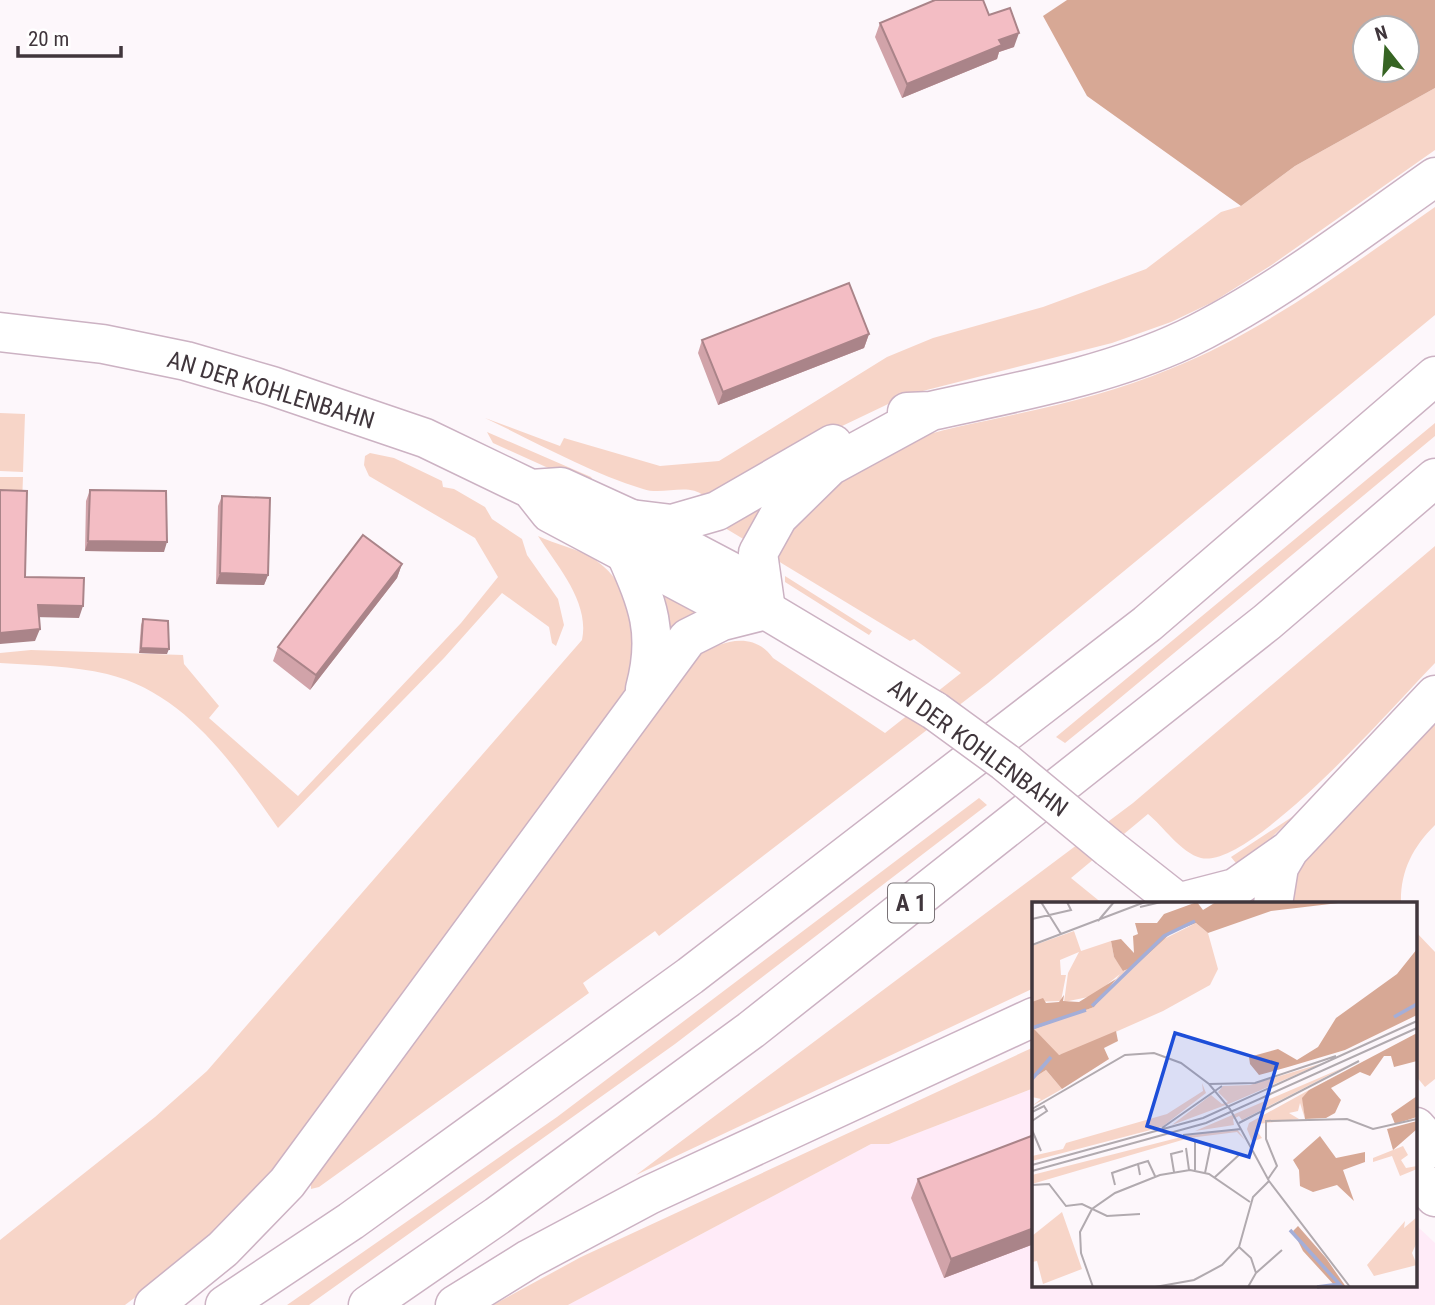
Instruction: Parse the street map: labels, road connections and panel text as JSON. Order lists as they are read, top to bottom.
{
  "streets": {
    "main road": ["AN DER KOHLENBAHN", "A 1"]
  },
  "scale_bar": "20 m",
  "north": "top"
}
